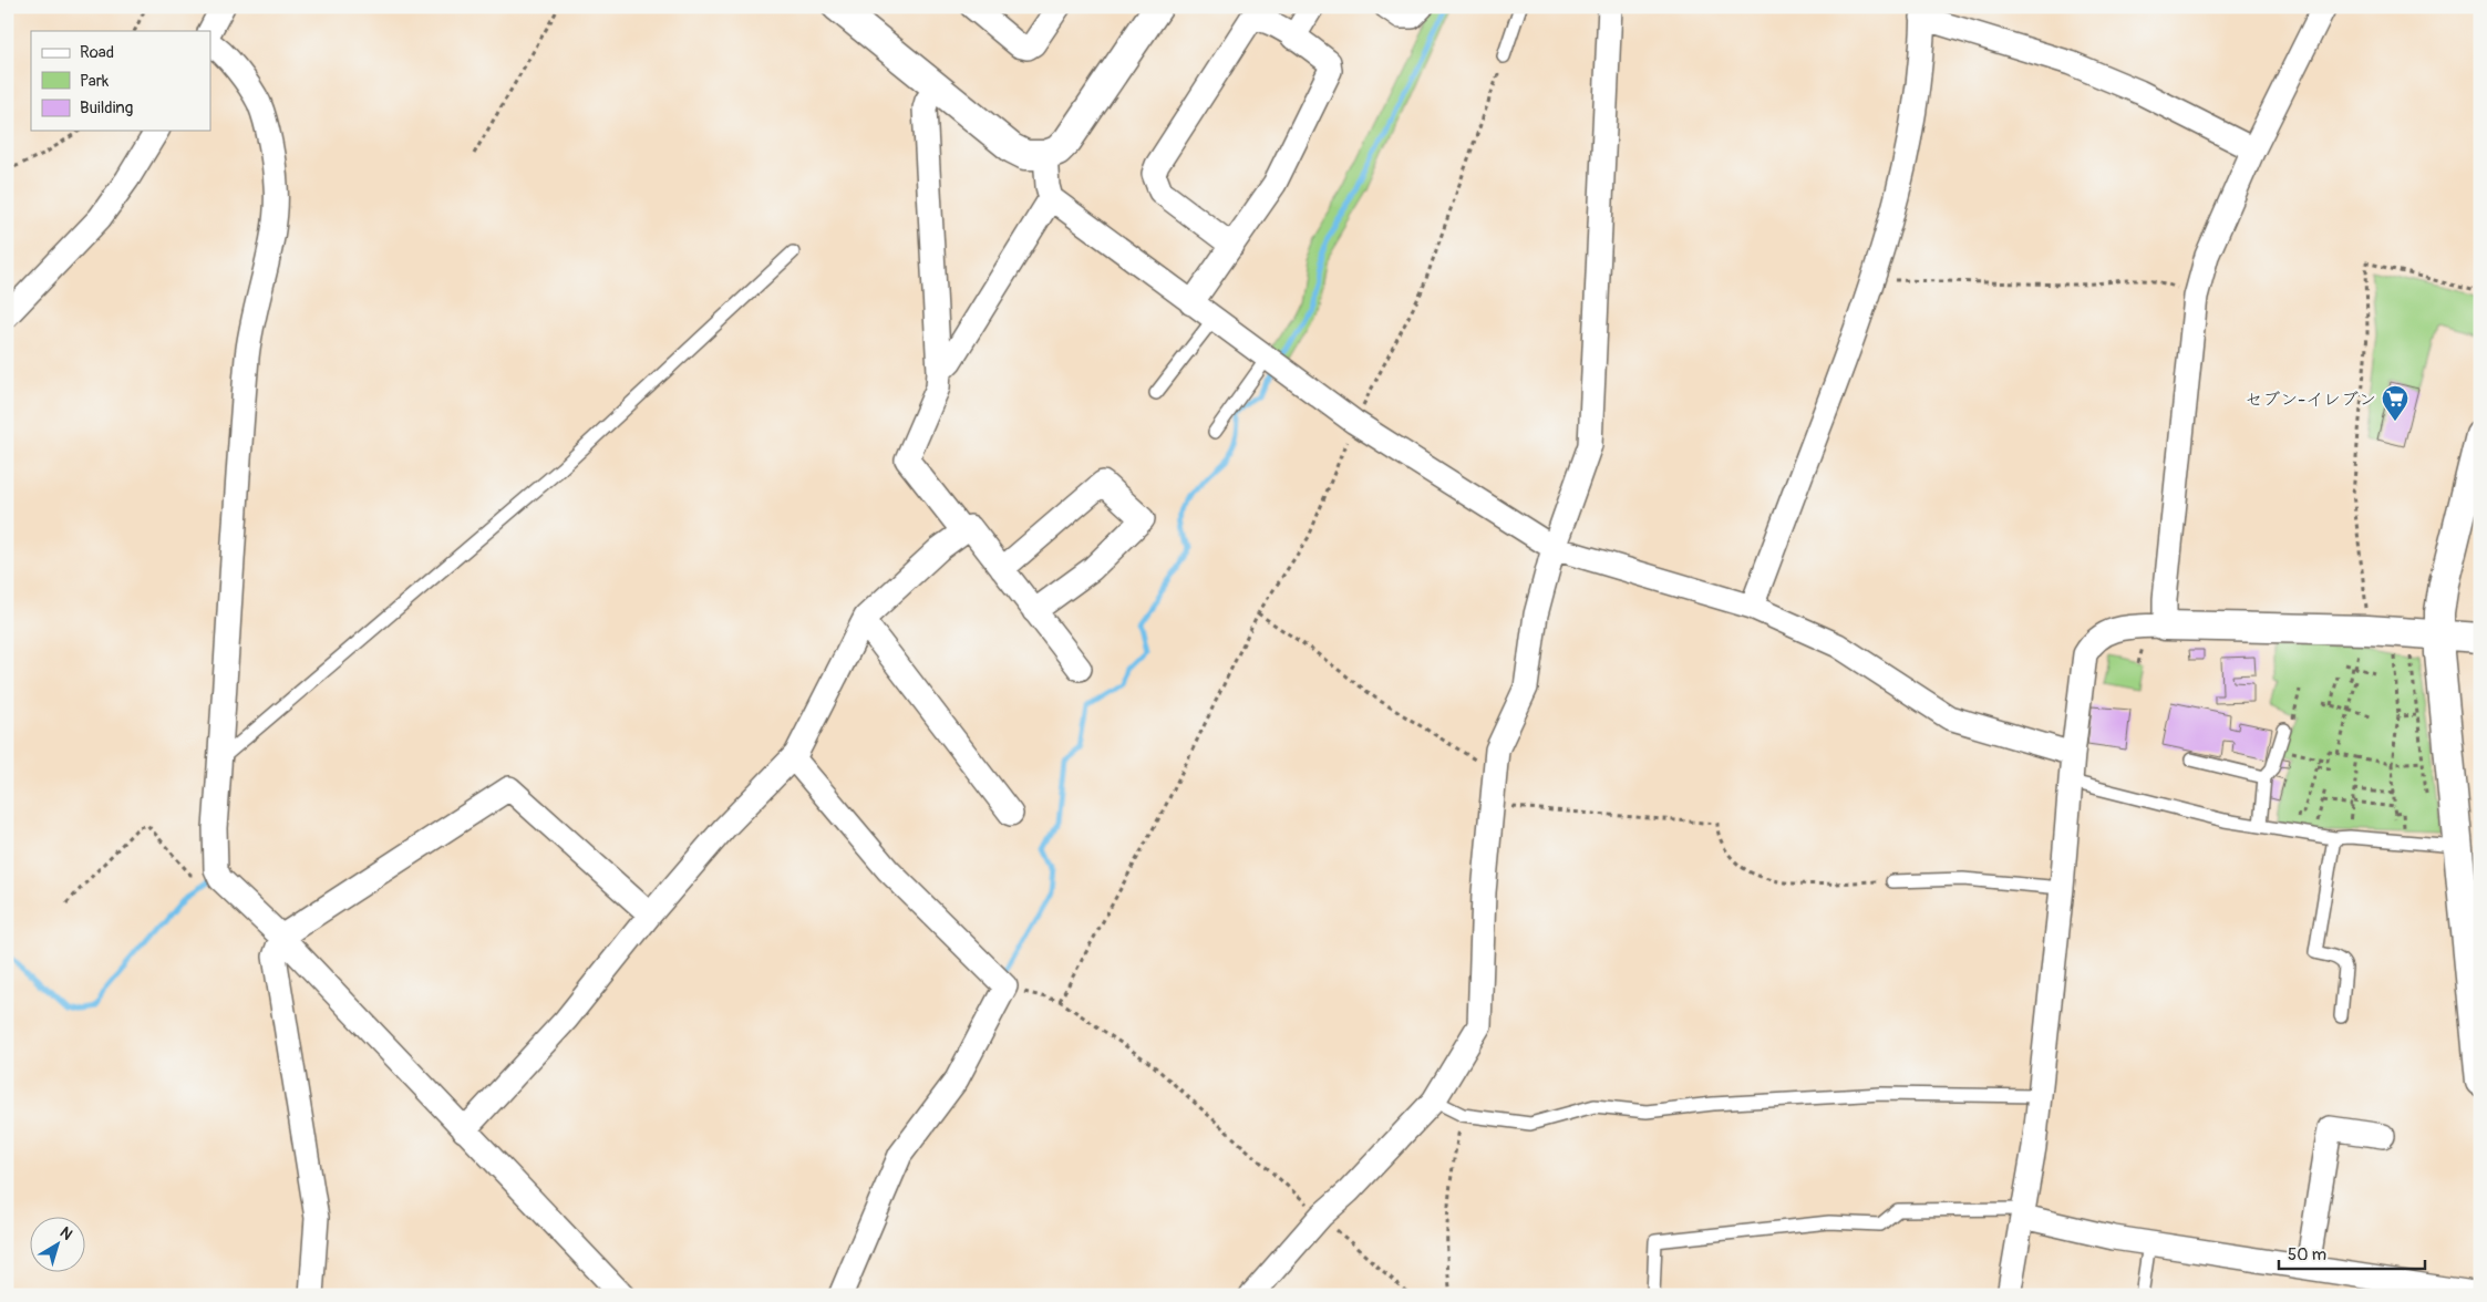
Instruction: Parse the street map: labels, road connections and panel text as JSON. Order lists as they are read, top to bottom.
{
  "places": {
    "supermarket": ["セブン-イレブン"]
  },
  "legend": ["Road", "Park", "Building"],
  "scale_bar": "50 m",
  "north": "top right"
}
